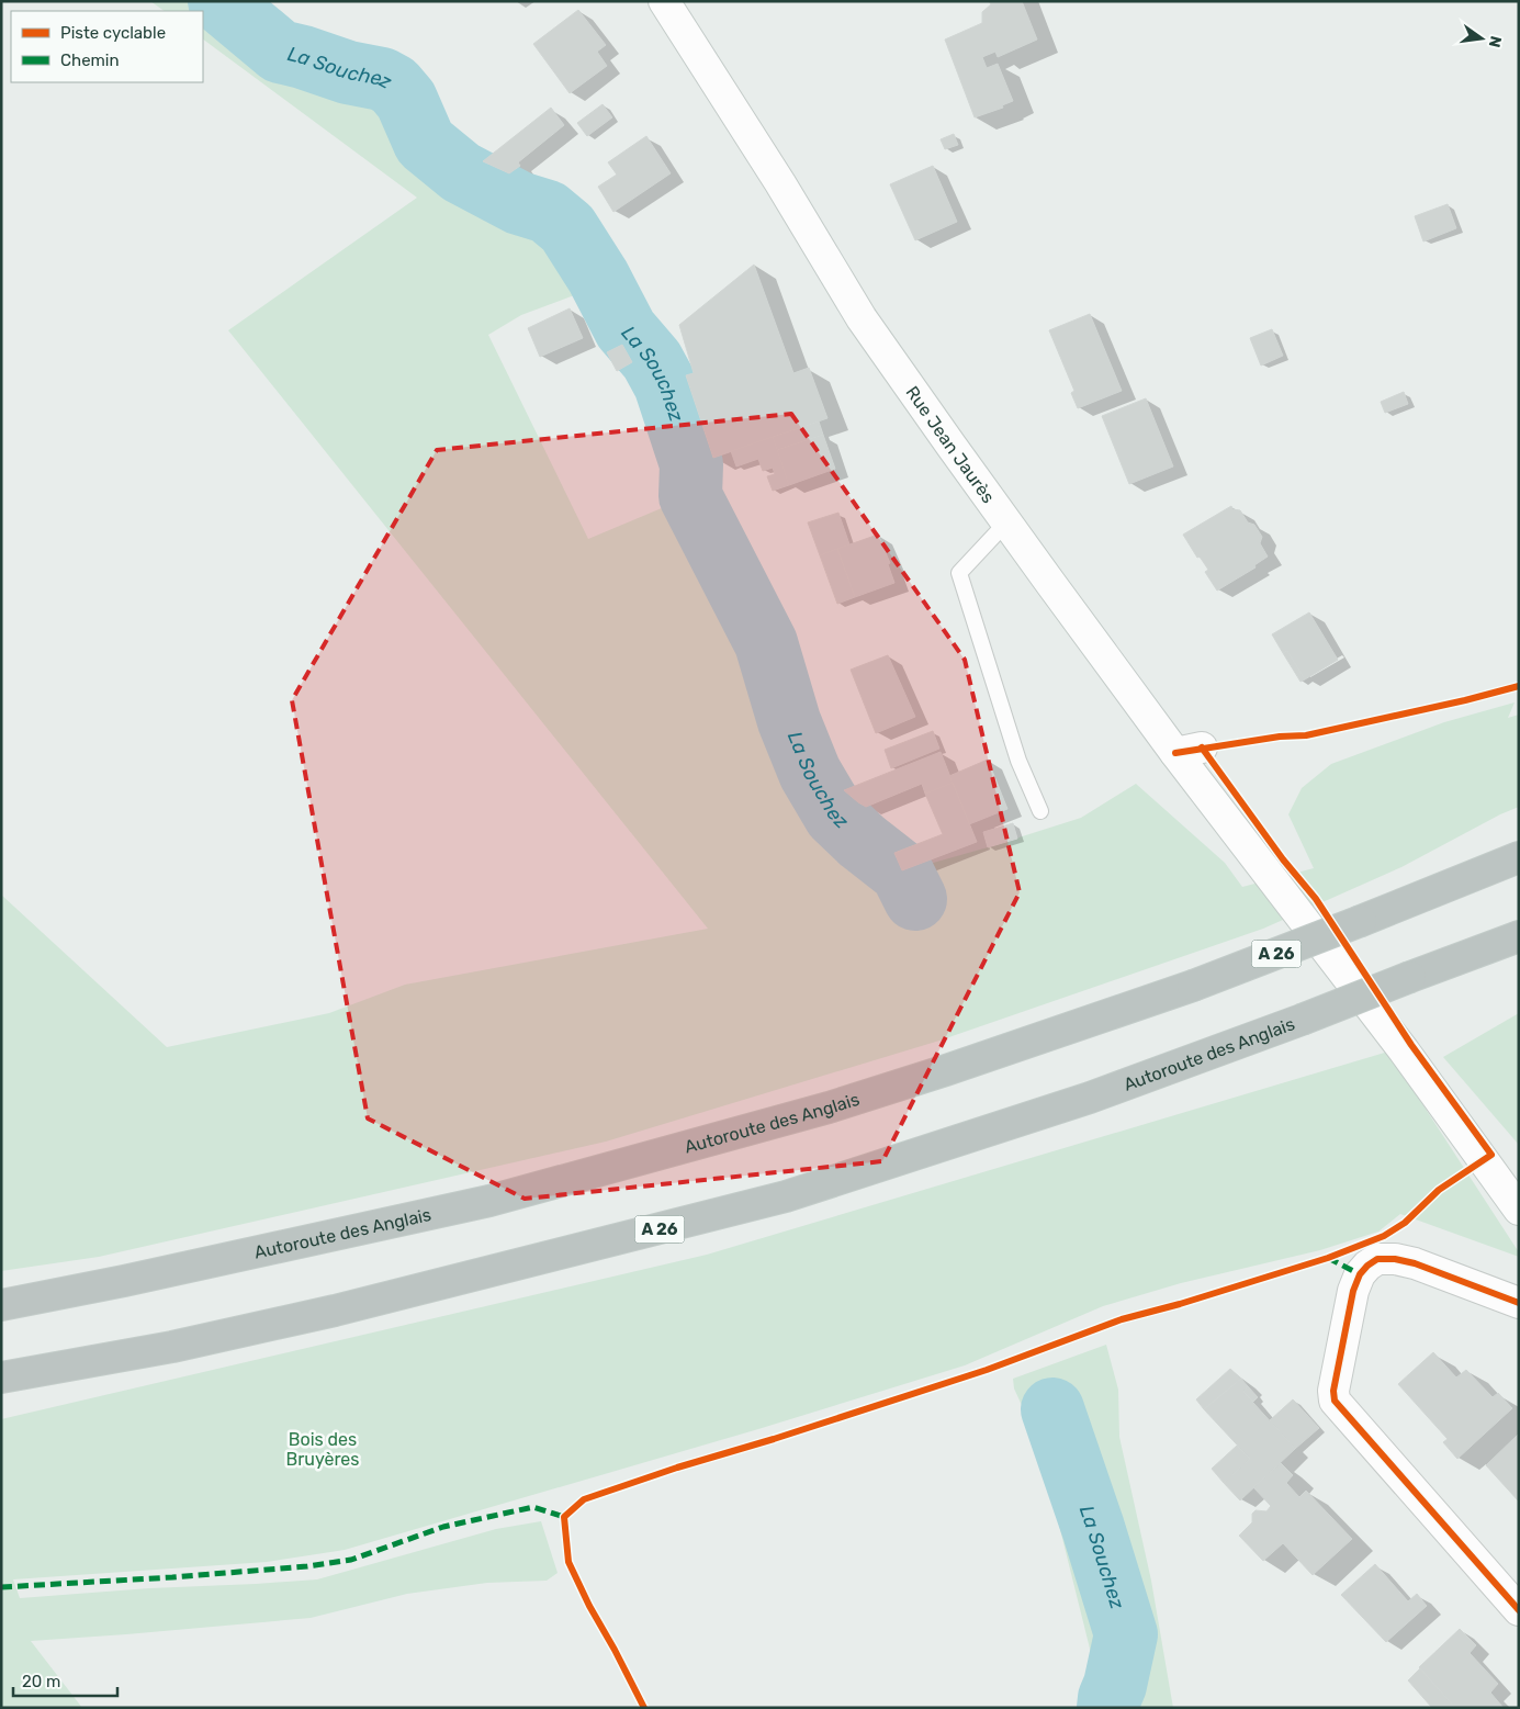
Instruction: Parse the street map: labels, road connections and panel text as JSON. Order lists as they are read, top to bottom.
{
  "streets": {
    "highway": ["A 26", "Autoroute des Anglais"],
    "main road": ["Rue Jean Jaurès"]
  },
  "water": ["La Souchez"],
  "parks": ["Bois des Bruyères"],
  "legend": ["Piste cyclable", "Chemin"],
  "scale_bar": "20 m",
  "north": "right"
}
